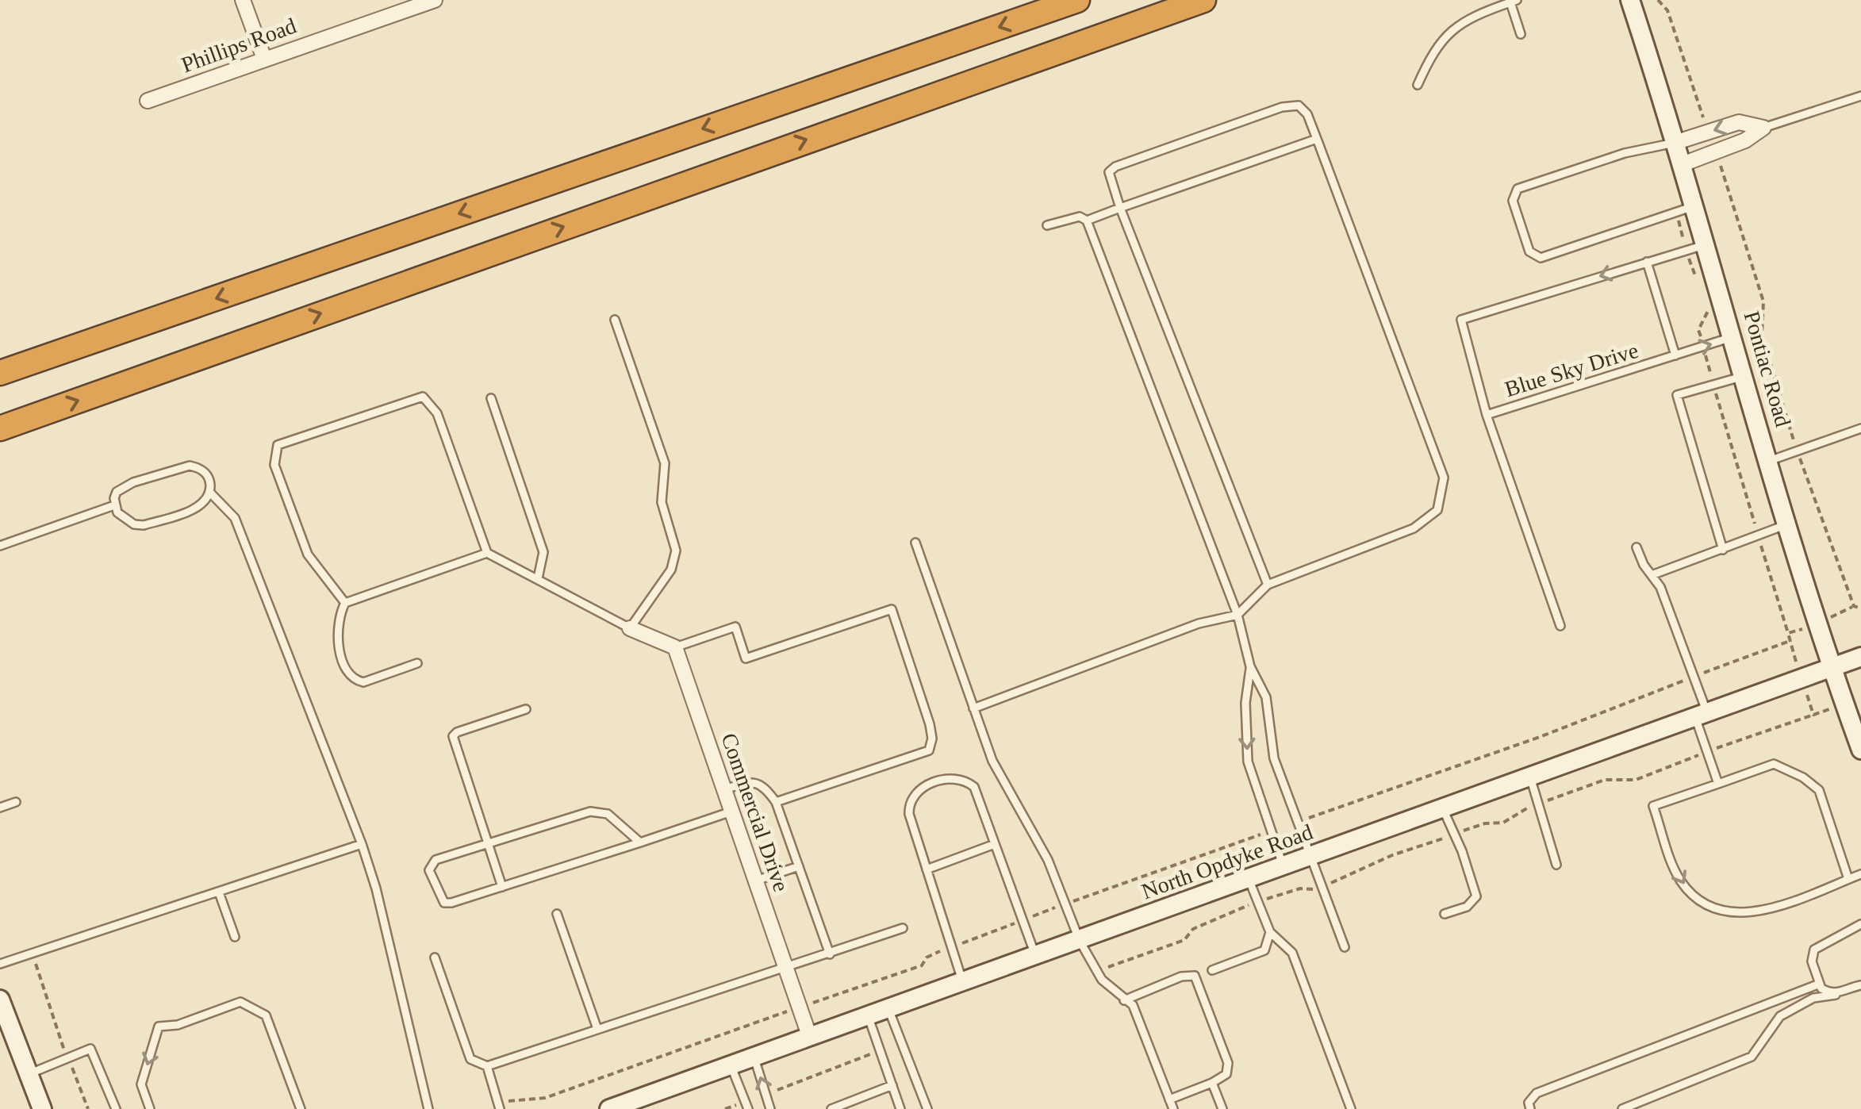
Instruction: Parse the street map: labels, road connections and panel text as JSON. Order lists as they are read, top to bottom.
{
  "streets": {
    "main road": ["Pontiac Road", "North Opdyke Road"],
    "street": ["Phillips Road", "Commercial Drive"],
    "lane": ["Blue Sky Drive"]
  },
  "crossings": [
    ["Pontiac Road", "Blue Sky Drive"],
    ["Pontiac Road", "North Opdyke Road"],
    ["Commercial Drive", "North Opdyke Road"]
  ]
}
